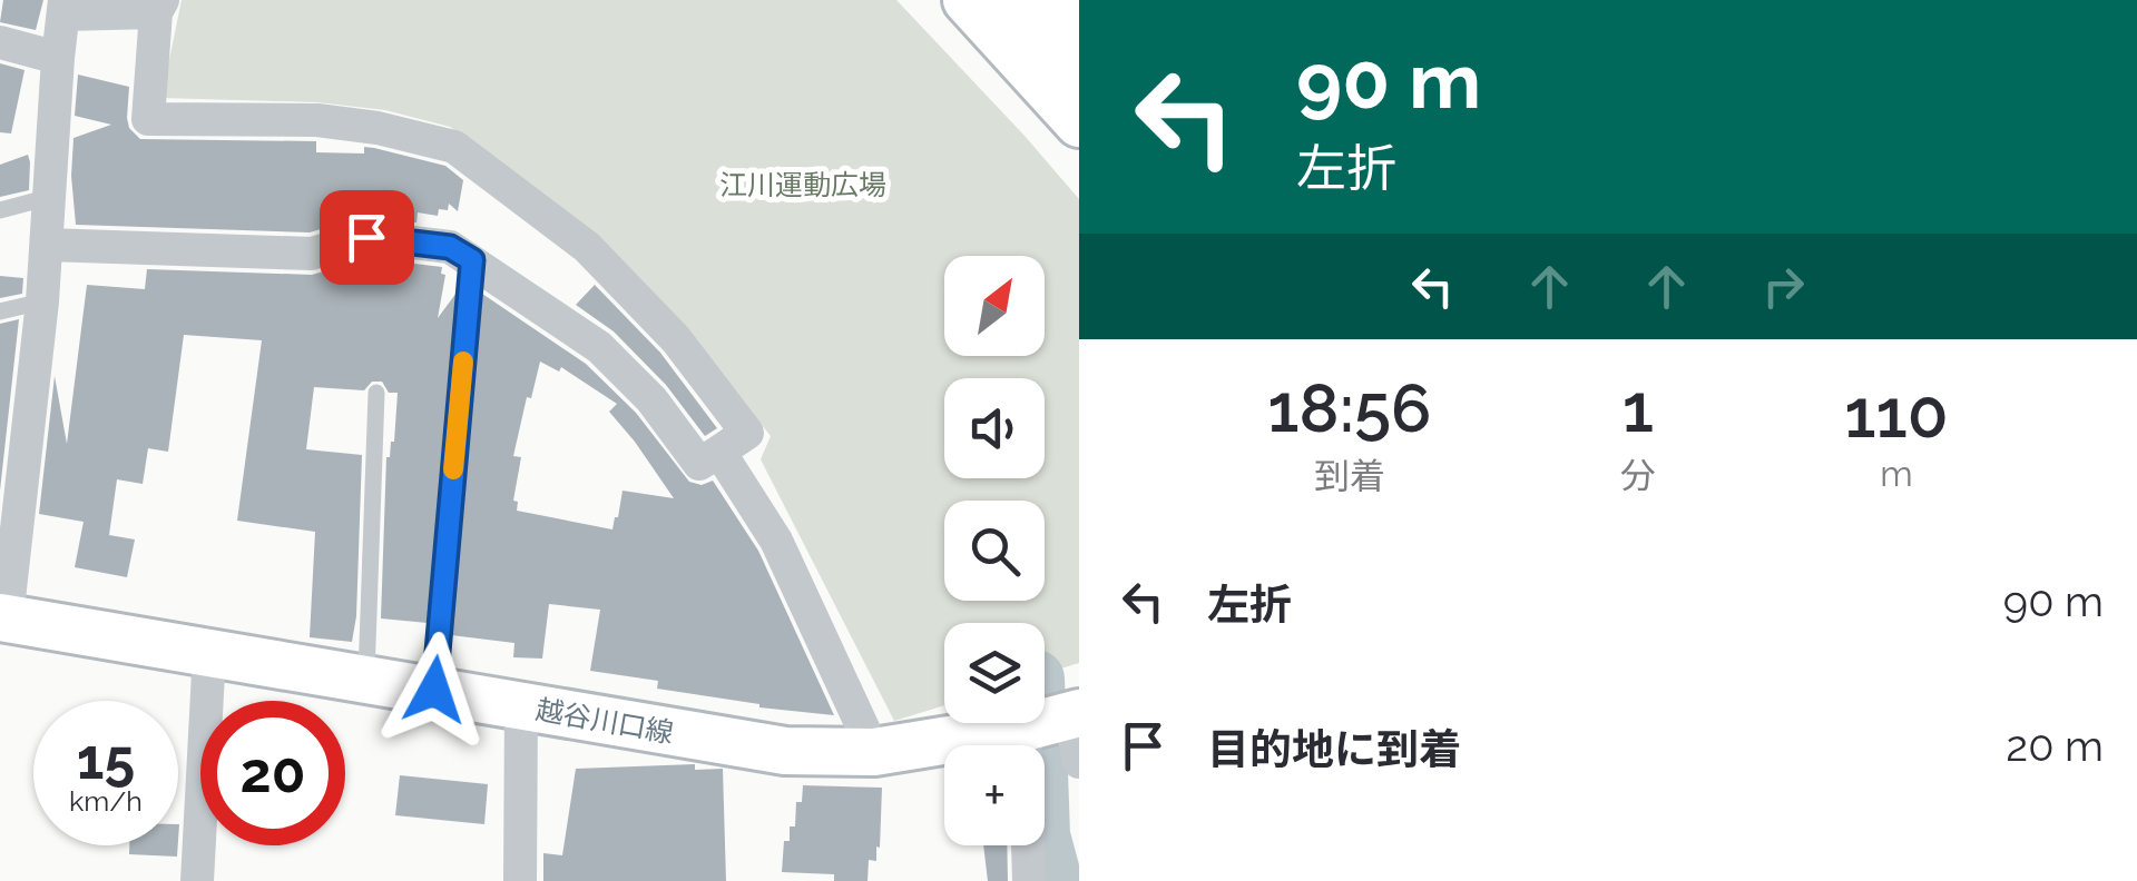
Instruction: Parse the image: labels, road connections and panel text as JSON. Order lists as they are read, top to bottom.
{
  "streets": {
    "main road": ["越谷川口線"]
  },
  "parks": ["江川運動広場"],
  "north": "top right",
  "page": {
    "turn": ["90 m", "左折"],
    "map_buttons": "+",
    "eta": [
      "18:56",
      "到着",
      "1",
      "分",
      "110",
      "m"
    ],
    "list": [
      {
        "name": "左折",
        "value": "90 m"
      },
      {
        "name": "目的地に到着",
        "value": "20 m"
      }
    ],
    "speed": "15 km/h",
    "limit": "20"
  }
}
